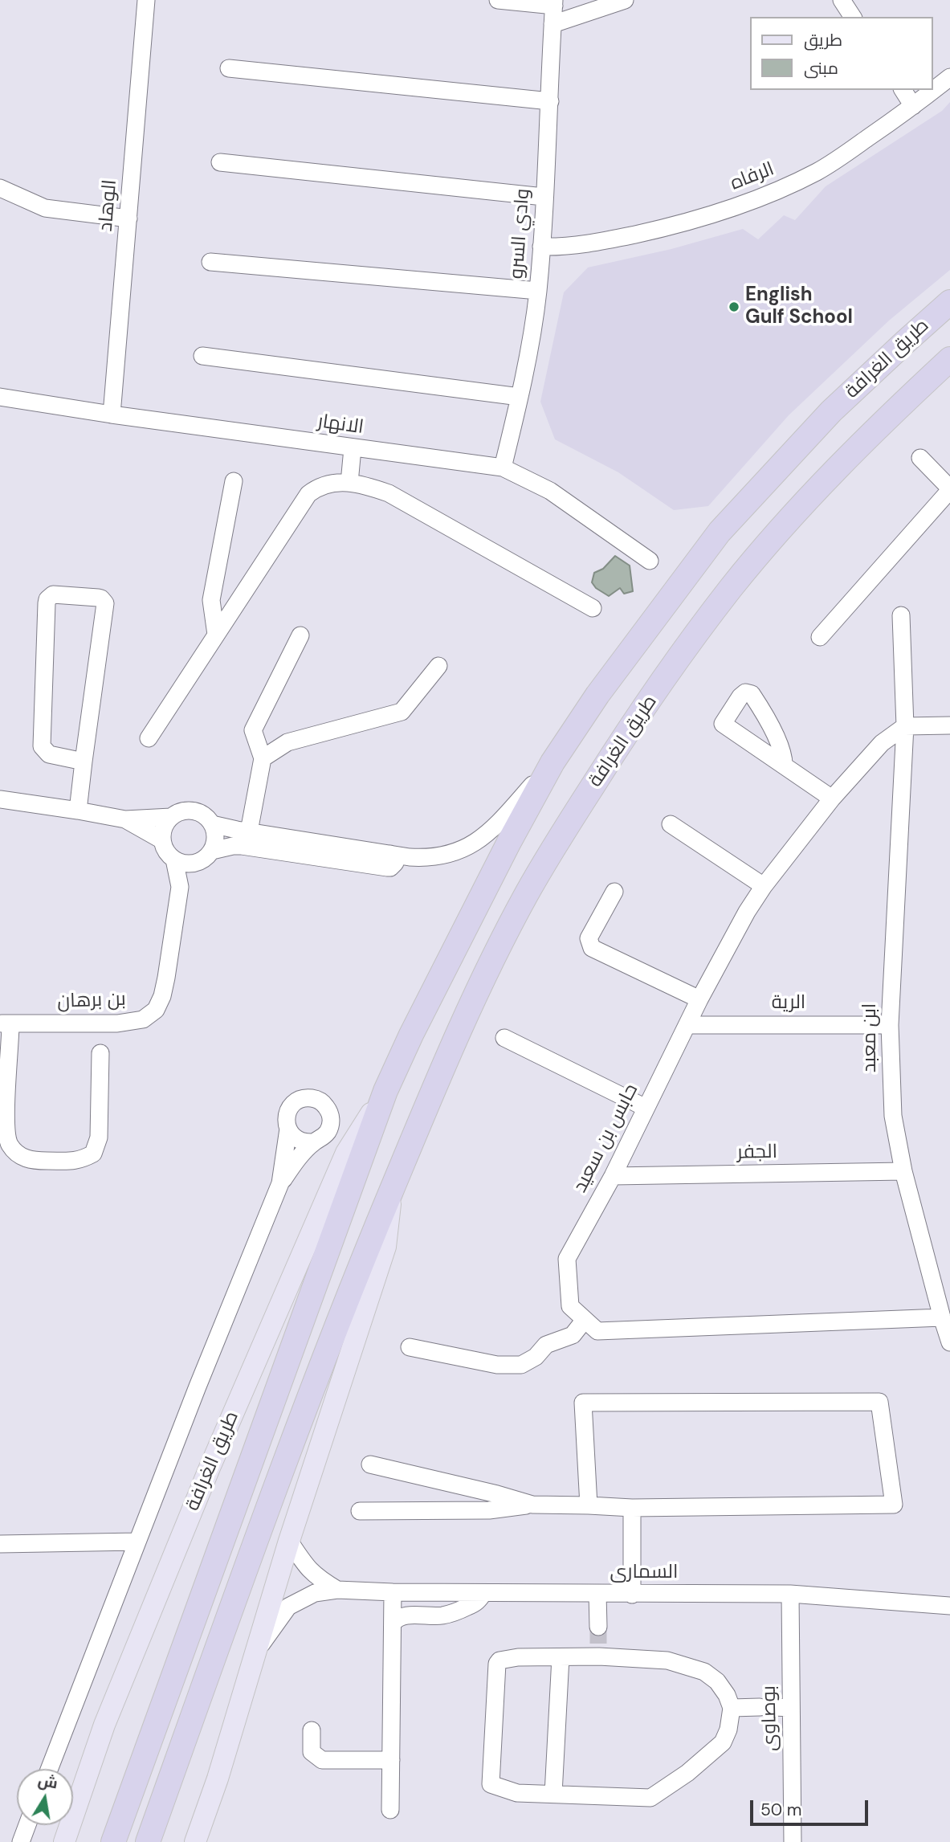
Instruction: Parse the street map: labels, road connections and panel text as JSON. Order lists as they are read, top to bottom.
{
  "streets": {
    "highway": ["طريق الغرافة"],
    "street": [
      "الرفاه",
      "الوهاد",
      "وادي السرو",
      "الانهار",
      "بن برهان",
      "الرية",
      "ابن معبد",
      "حابس بن سعيد",
      "الجفر",
      "السمارى",
      "بوصاوى"
    ]
  },
  "crossings": [
    ["الرفاه", "وادي السرو"],
    ["الوهاد", "الانهار"],
    ["وادي السرو", "الانهار"],
    ["طريق الغرافة", "السمارى"],
    ["الرية", "ابن معبد"],
    ["الرية", "حابس بن سعيد"],
    ["ابن معبد", "حابس بن سعيد"],
    ["ابن معبد", "الجفر"],
    ["حابس بن سعيد", "الجفر"],
    ["السمارى", "بوصاوى"]
  ],
  "places": ["English Gulf School"],
  "legend": ["طريق", "مبنى"],
  "scale_bar": "50 m",
  "north": "top"
}
